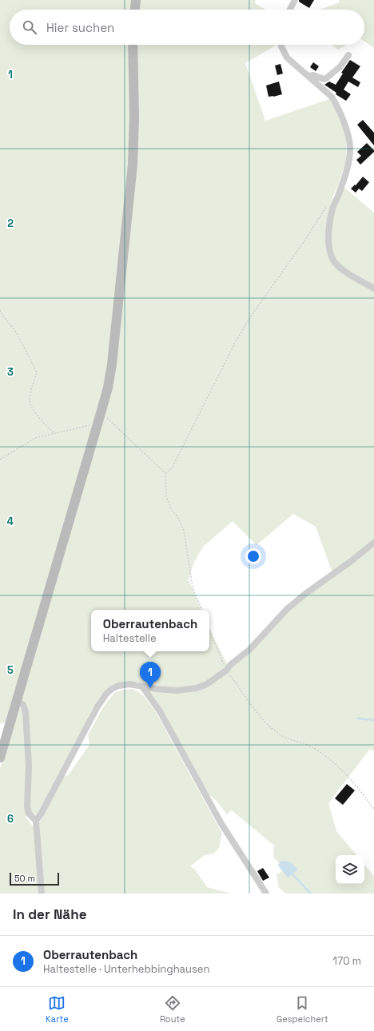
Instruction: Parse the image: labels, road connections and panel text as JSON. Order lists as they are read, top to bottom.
{
  "scale_bar": "50 m",
  "page": {
    "search": "Hier suchen",
    "popup": ["Oberrautenbach", "Haltestelle"],
    "pins": "1",
    "scale": "50 m",
    "heading": "In der Nähe",
    "list": [
      {
        "mark": "1",
        "name": "Oberrautenbach",
        "note": "Haltestelle · Unterhebbinghausen",
        "value": "170 m"
      }
    ],
    "nav": ["Karte", "Route", "Gespeichert"]
  },
  "grid": {
    "rows": [
      "1",
      "2",
      "3",
      "4",
      "5",
      "6"
    ]
  }
}
